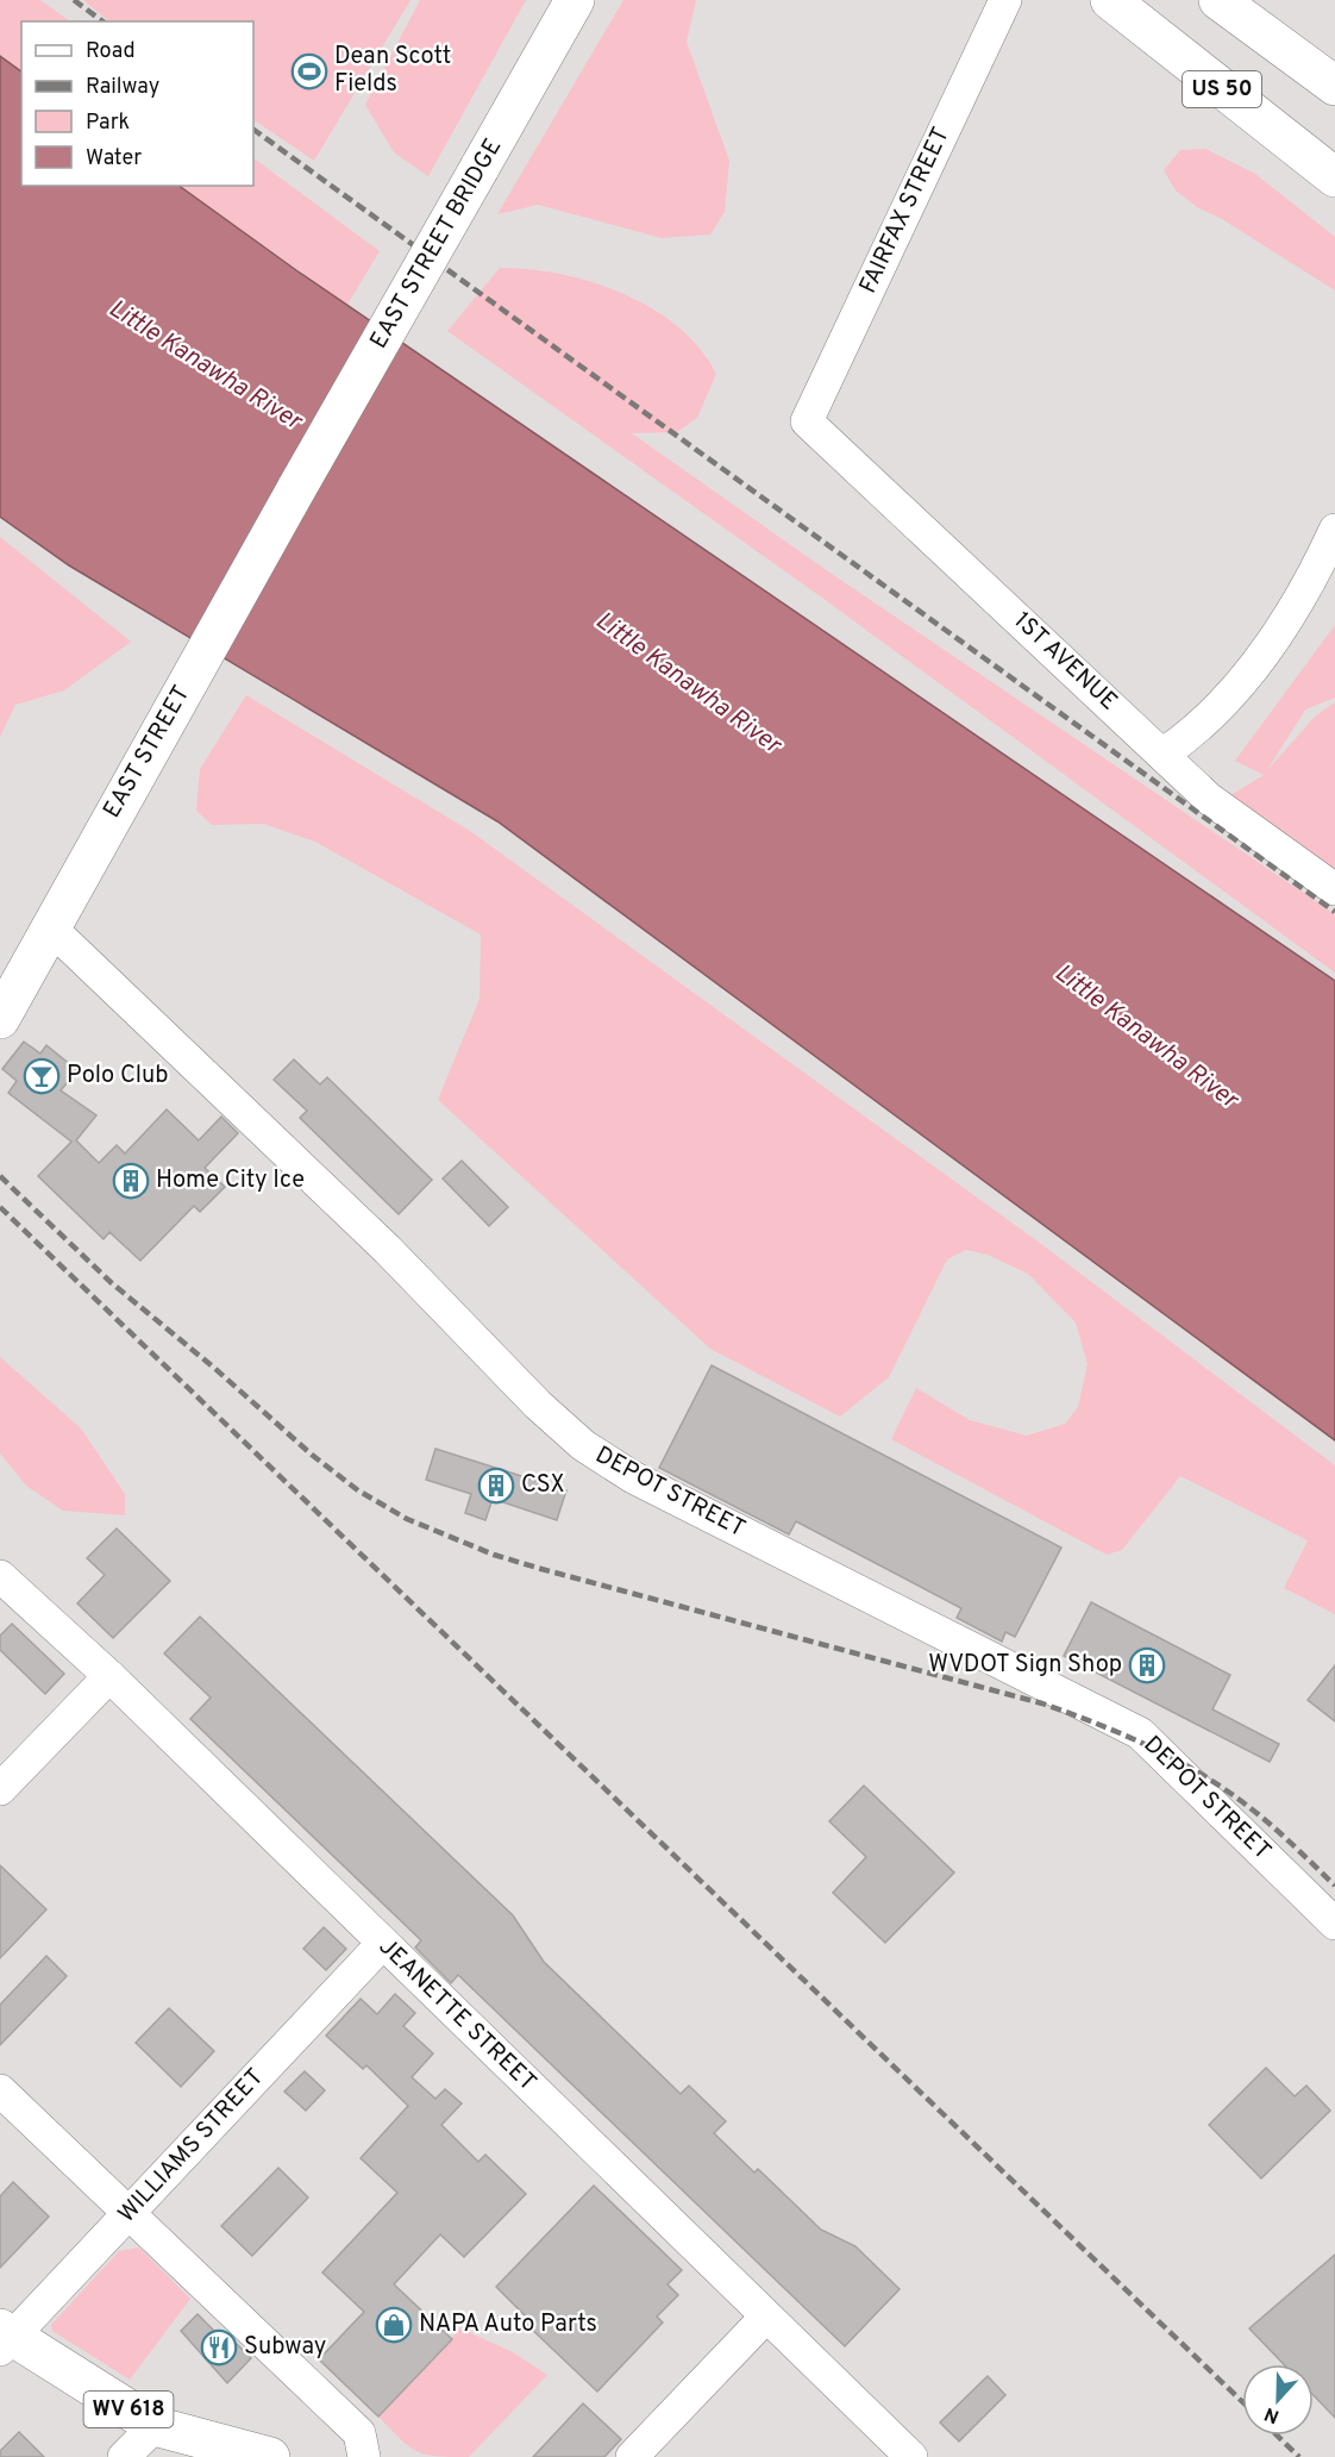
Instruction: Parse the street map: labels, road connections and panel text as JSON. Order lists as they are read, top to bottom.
{
  "streets": {
    "main road": [
      "US 50",
      "EAST STREET BRIDGE",
      "EAST STREET",
      "WV 618"
    ],
    "street": [
      "FAIRFAX STREET",
      "1ST AVENUE",
      "DEPOT STREET",
      "JEANETTE STREET",
      "WILLIAMS STREET"
    ]
  },
  "crossings": [
    ["FAIRFAX STREET", "1ST AVENUE"],
    ["EAST STREET BRIDGE", "EAST STREET"],
    ["EAST STREET", "DEPOT STREET"],
    ["JEANETTE STREET", "WILLIAMS STREET"],
    ["WILLIAMS STREET", "WV 618"]
  ],
  "water": ["Little Kanawha River"],
  "places": {
    "sports": ["Dean Scott Fields"],
    "bar": ["Polo Club"],
    "building": ["Home City Ice", "CSX", "WVDOT Sign Shop"],
    "shop": ["NAPA Auto Parts"],
    "restaurant": ["Subway"]
  },
  "legend": [
    "Road",
    "Railway",
    "Park",
    "Water"
  ],
  "north": "bottom"
}
